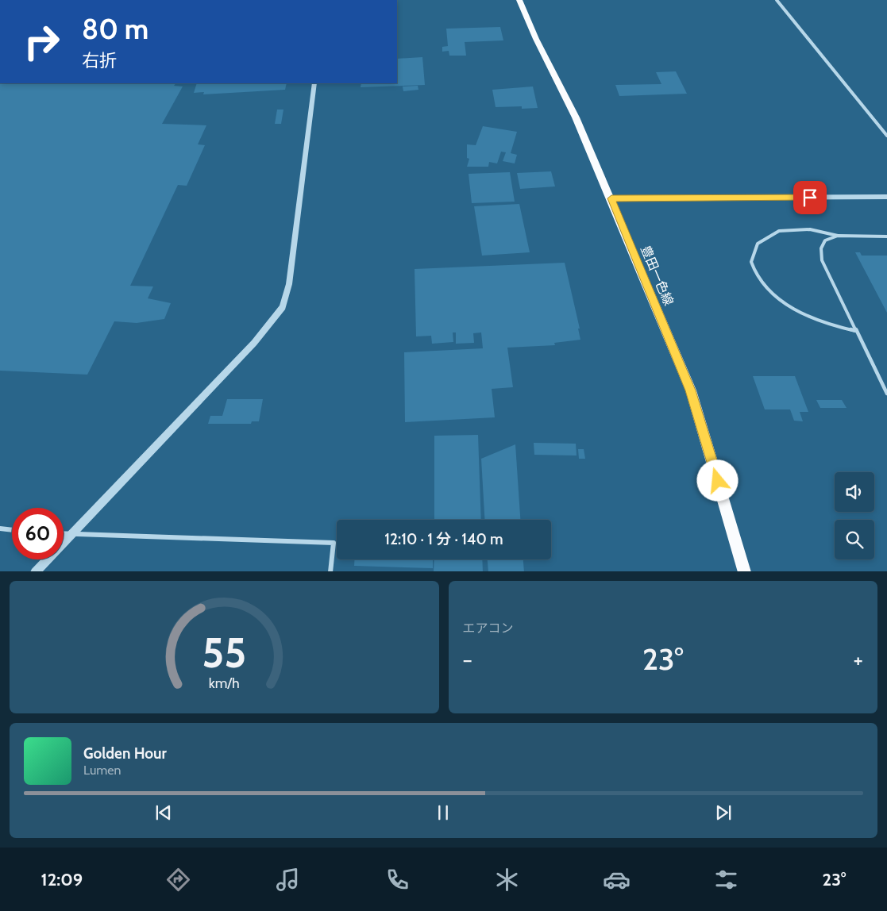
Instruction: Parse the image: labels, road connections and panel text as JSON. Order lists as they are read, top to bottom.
{
  "streets": {
    "main road": ["豊田一色線"]
  },
  "page": {
    "turn": ["80 m", "右折"],
    "limit": "60",
    "trip": "12:10 · 1 分 · 140 m",
    "tile": "エアコン",
    "heat": ["−", "23°", "+"],
    "song": ["Golden Hour", "Lumen"],
    "tabs": ["12:09", "23°"],
    "gauge": ["55", "km/h"]
  }
}
